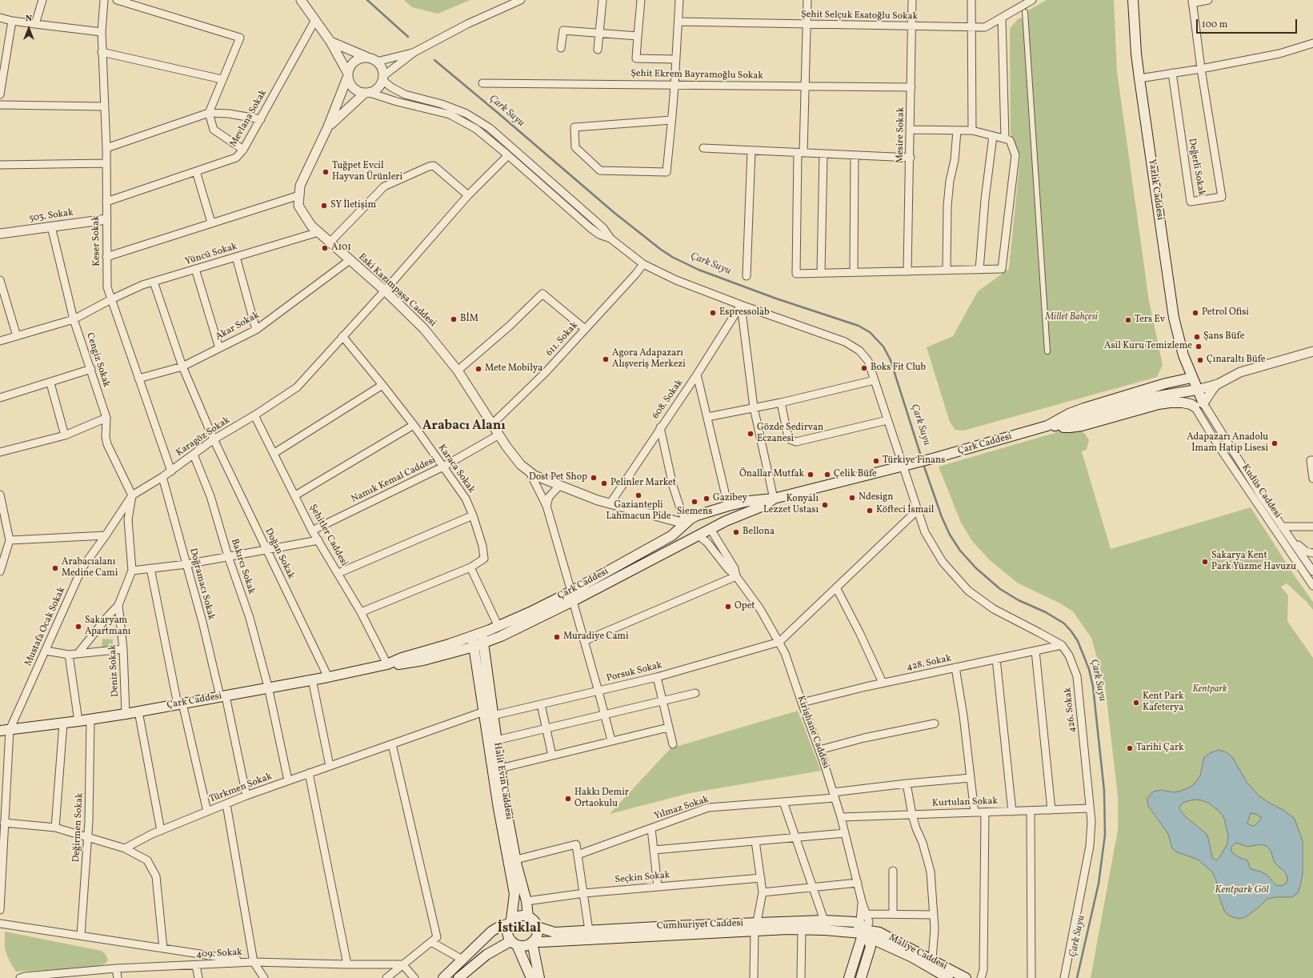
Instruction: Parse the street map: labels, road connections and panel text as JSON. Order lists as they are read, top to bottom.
{
  "streets": {
    "main road": [
      "Yazlık Caddesi",
      "Çark Caddesi",
      "Kirişhane Caddesi",
      "Halit Evin Caddesi",
      "Cumhuriyet Caddesi",
      "Maliye Caddesi"
    ],
    "street": [
      "Şehit Selçuk Esatoğlu Sokak",
      "Şehit Ekrem Bayramoğlu Sokak",
      "Mevlana Sokak",
      "Mesire Sokak",
      "Değerli Sokak",
      "503. Sokak",
      "Keser Sokak",
      "Yüncü Sokak",
      "Eski Kazımpaşa Caddesi",
      "Akar Sokak",
      "611. Sokak",
      "Cengiz Sokak",
      "608. Sokak",
      "Karagöz Sokak",
      "Karaca Sokak",
      "Namık Kemal Caddesi",
      "Kudüs Caddesi",
      "Şehitler Caddesi",
      "Doğan Sokak",
      "Bakırcı Sokak",
      "Doğramacı Sokak",
      "Mustafa Ocak Sokak",
      "428. Sokak",
      "Deniz Sokak",
      "Porsuk Sokak",
      "426. Sokak",
      "Türkmen Sokak",
      "Kurtulan Sokak",
      "Yılmaz Sokak",
      "Değirmen Sokak",
      "Seçkin Sokak",
      "409. Sokak"
    ]
  },
  "crossings": [
    ["Şehit Selçuk Esatoğlu Sokak", "Mesire Sokak"],
    ["Şehit Ekrem Bayramoğlu Sokak", "Mesire Sokak"],
    ["Mevlana Sokak", "Keser Sokak"],
    ["Yazlık Caddesi", "Çark Caddesi"],
    ["503. Sokak", "Keser Sokak"],
    ["503. Sokak", "Cengiz Sokak"],
    ["Keser Sokak", "Yüncü Sokak"],
    ["Keser Sokak", "Akar Sokak"],
    ["Keser Sokak", "Karagöz Sokak"],
    ["Yüncü Sokak", "Eski Kazımpaşa Caddesi"],
    ["Yüncü Sokak", "Cengiz Sokak"],
    ["Yüncü Sokak", "Doğan Sokak"],
    ["Eski Kazımpaşa Caddesi", "Akar Sokak"],
    ["Eski Kazımpaşa Caddesi", "611. Sokak"],
    ["Eski Kazımpaşa Caddesi", "608. Sokak"],
    ["Eski Kazımpaşa Caddesi", "Karagöz Sokak"],
    ["Eski Kazımpaşa Caddesi", "Çark Caddesi"],
    ["Eski Kazımpaşa Caddesi", "Namık Kemal Caddesi"],
    ["Eski Kazımpaşa Caddesi", "Kirişhane Caddesi"],
    ["Akar Sokak", "Doğan Sokak"],
    ["611. Sokak", "426. Sokak"],
    ["Cengiz Sokak", "Karagöz Sokak"],
    ["Cengiz Sokak", "Deniz Sokak"],
    ["608. Sokak", "426. Sokak"],
    ["Karagöz Sokak", "Karaca Sokak"],
    ["Karagöz Sokak", "Şehitler Caddesi"],
    ["Karagöz Sokak", "Doğan Sokak"],
    ["Karagöz Sokak", "Bakırcı Sokak"],
    ["Karagöz Sokak", "Doğramacı Sokak"],
    ["Karagöz Sokak", "Mustafa Ocak Sokak"],
    ["Karagöz Sokak", "Deniz Sokak"],
    ["Çark Caddesi", "Şehitler Caddesi"],
    ["Çark Caddesi", "Doğan Sokak"],
    ["Çark Caddesi", "Bakırcı Sokak"],
    ["Çark Caddesi", "Doğramacı Sokak"],
    ["Çark Caddesi", "Mustafa Ocak Sokak"],
    ["Çark Caddesi", "Deniz Sokak"],
    ["Çark Caddesi", "426. Sokak"],
    ["Çark Caddesi", "Kirişhane Caddesi"],
    ["Çark Caddesi", "Halit Evin Caddesi"],
    ["Çark Caddesi", "Değirmen Sokak"],
    ["Karaca Sokak", "Namık Kemal Caddesi"],
    ["Namık Kemal Caddesi", "Şehitler Caddesi"],
    ["Bakırcı Sokak", "Türkmen Sokak"],
    ["Doğramacı Sokak", "Türkmen Sokak"],
    ["428. Sokak", "426. Sokak"],
    ["428. Sokak", "Kirişhane Caddesi"],
    ["Porsuk Sokak", "Kirişhane Caddesi"],
    ["Porsuk Sokak", "Halit Evin Caddesi"],
    ["Porsuk Sokak", "Türkmen Sokak"],
    ["426. Sokak", "Kurtulan Sokak"],
    ["Kirişhane Caddesi", "Kurtulan Sokak"],
    ["Kirişhane Caddesi", "Yılmaz Sokak"],
    ["Kirişhane Caddesi", "Cumhuriyet Caddesi"],
    ["Kirişhane Caddesi", "Maliye Caddesi"],
    ["Halit Evin Caddesi", "Türkmen Sokak"],
    ["Halit Evin Caddesi", "Seçkin Sokak"],
    ["Halit Evin Caddesi", "Cumhuriyet Caddesi"],
    ["Cumhuriyet Caddesi", "Maliye Caddesi"]
  ],
  "districts": ["Arabacı Alanı", "İstiklal"],
  "water": ["Çark Suyu", "Kentpark Göl"],
  "parks": ["Millet Bahçesi", "Kentpark"],
  "places": [
    "Tuğpet Evcil Hayvan Ürünleri",
    "SY İletişim",
    "A101",
    "Espressolab",
    "Petrol Ofisi",
    "BİM",
    "Ters Ev",
    "Şans Büfe",
    "Asil Kuru Temizleme",
    "Agora Adapazarı Alışveriş Merkezi",
    "Çınaraltı Büfe",
    "Boks Fit Club",
    "Mete Mobilya",
    "Gözde Sedirvan Eczanesi",
    "Adapazarı Anadolu İmam Hatip Lisesi",
    "Türkiye Finans",
    "Önallar Mutfak",
    "Çelik Büfe",
    "Dost Pet Shop",
    "Pelinler Market",
    "Gaziantepli Lahmacun Pide",
    "Ndesign",
    "Gazibey",
    "Siemens",
    "Konyalı Lezzet Ustası",
    "Köfteci İsmail",
    "Bellona",
    "Sakarya Kent Park Yüzme Havuzu",
    "Arabacıalanı Medine Cami",
    "Opet",
    "Sakaryam Apartmanı",
    "Muradiye Cami",
    "Kent Park Kafeterya",
    "Tarihi Çark",
    "Hakkı Demir Ortaokulu"
  ],
  "scale_bar": "100 m",
  "north": "top"
}
